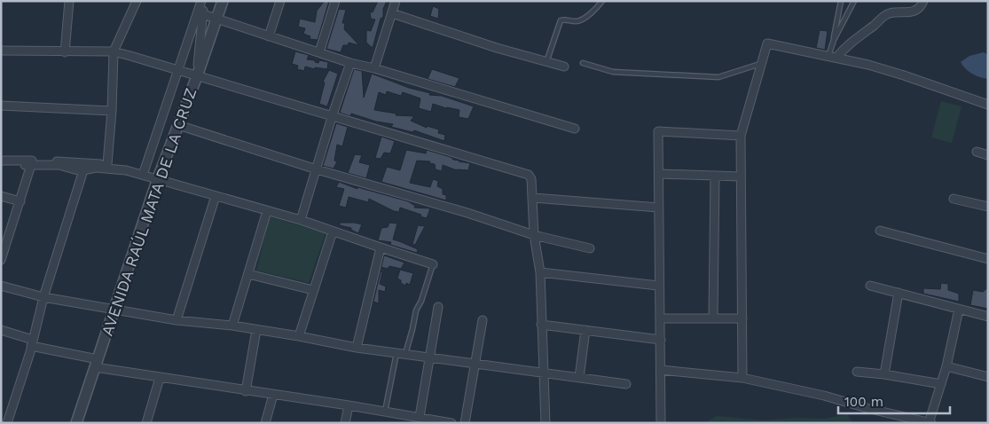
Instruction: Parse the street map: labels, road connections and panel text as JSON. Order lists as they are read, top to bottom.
{
  "streets": {
    "street": ["AVENIDA RAÚL MATA DE LA CRUZ"]
  },
  "scale_bar": "100 m"
}
